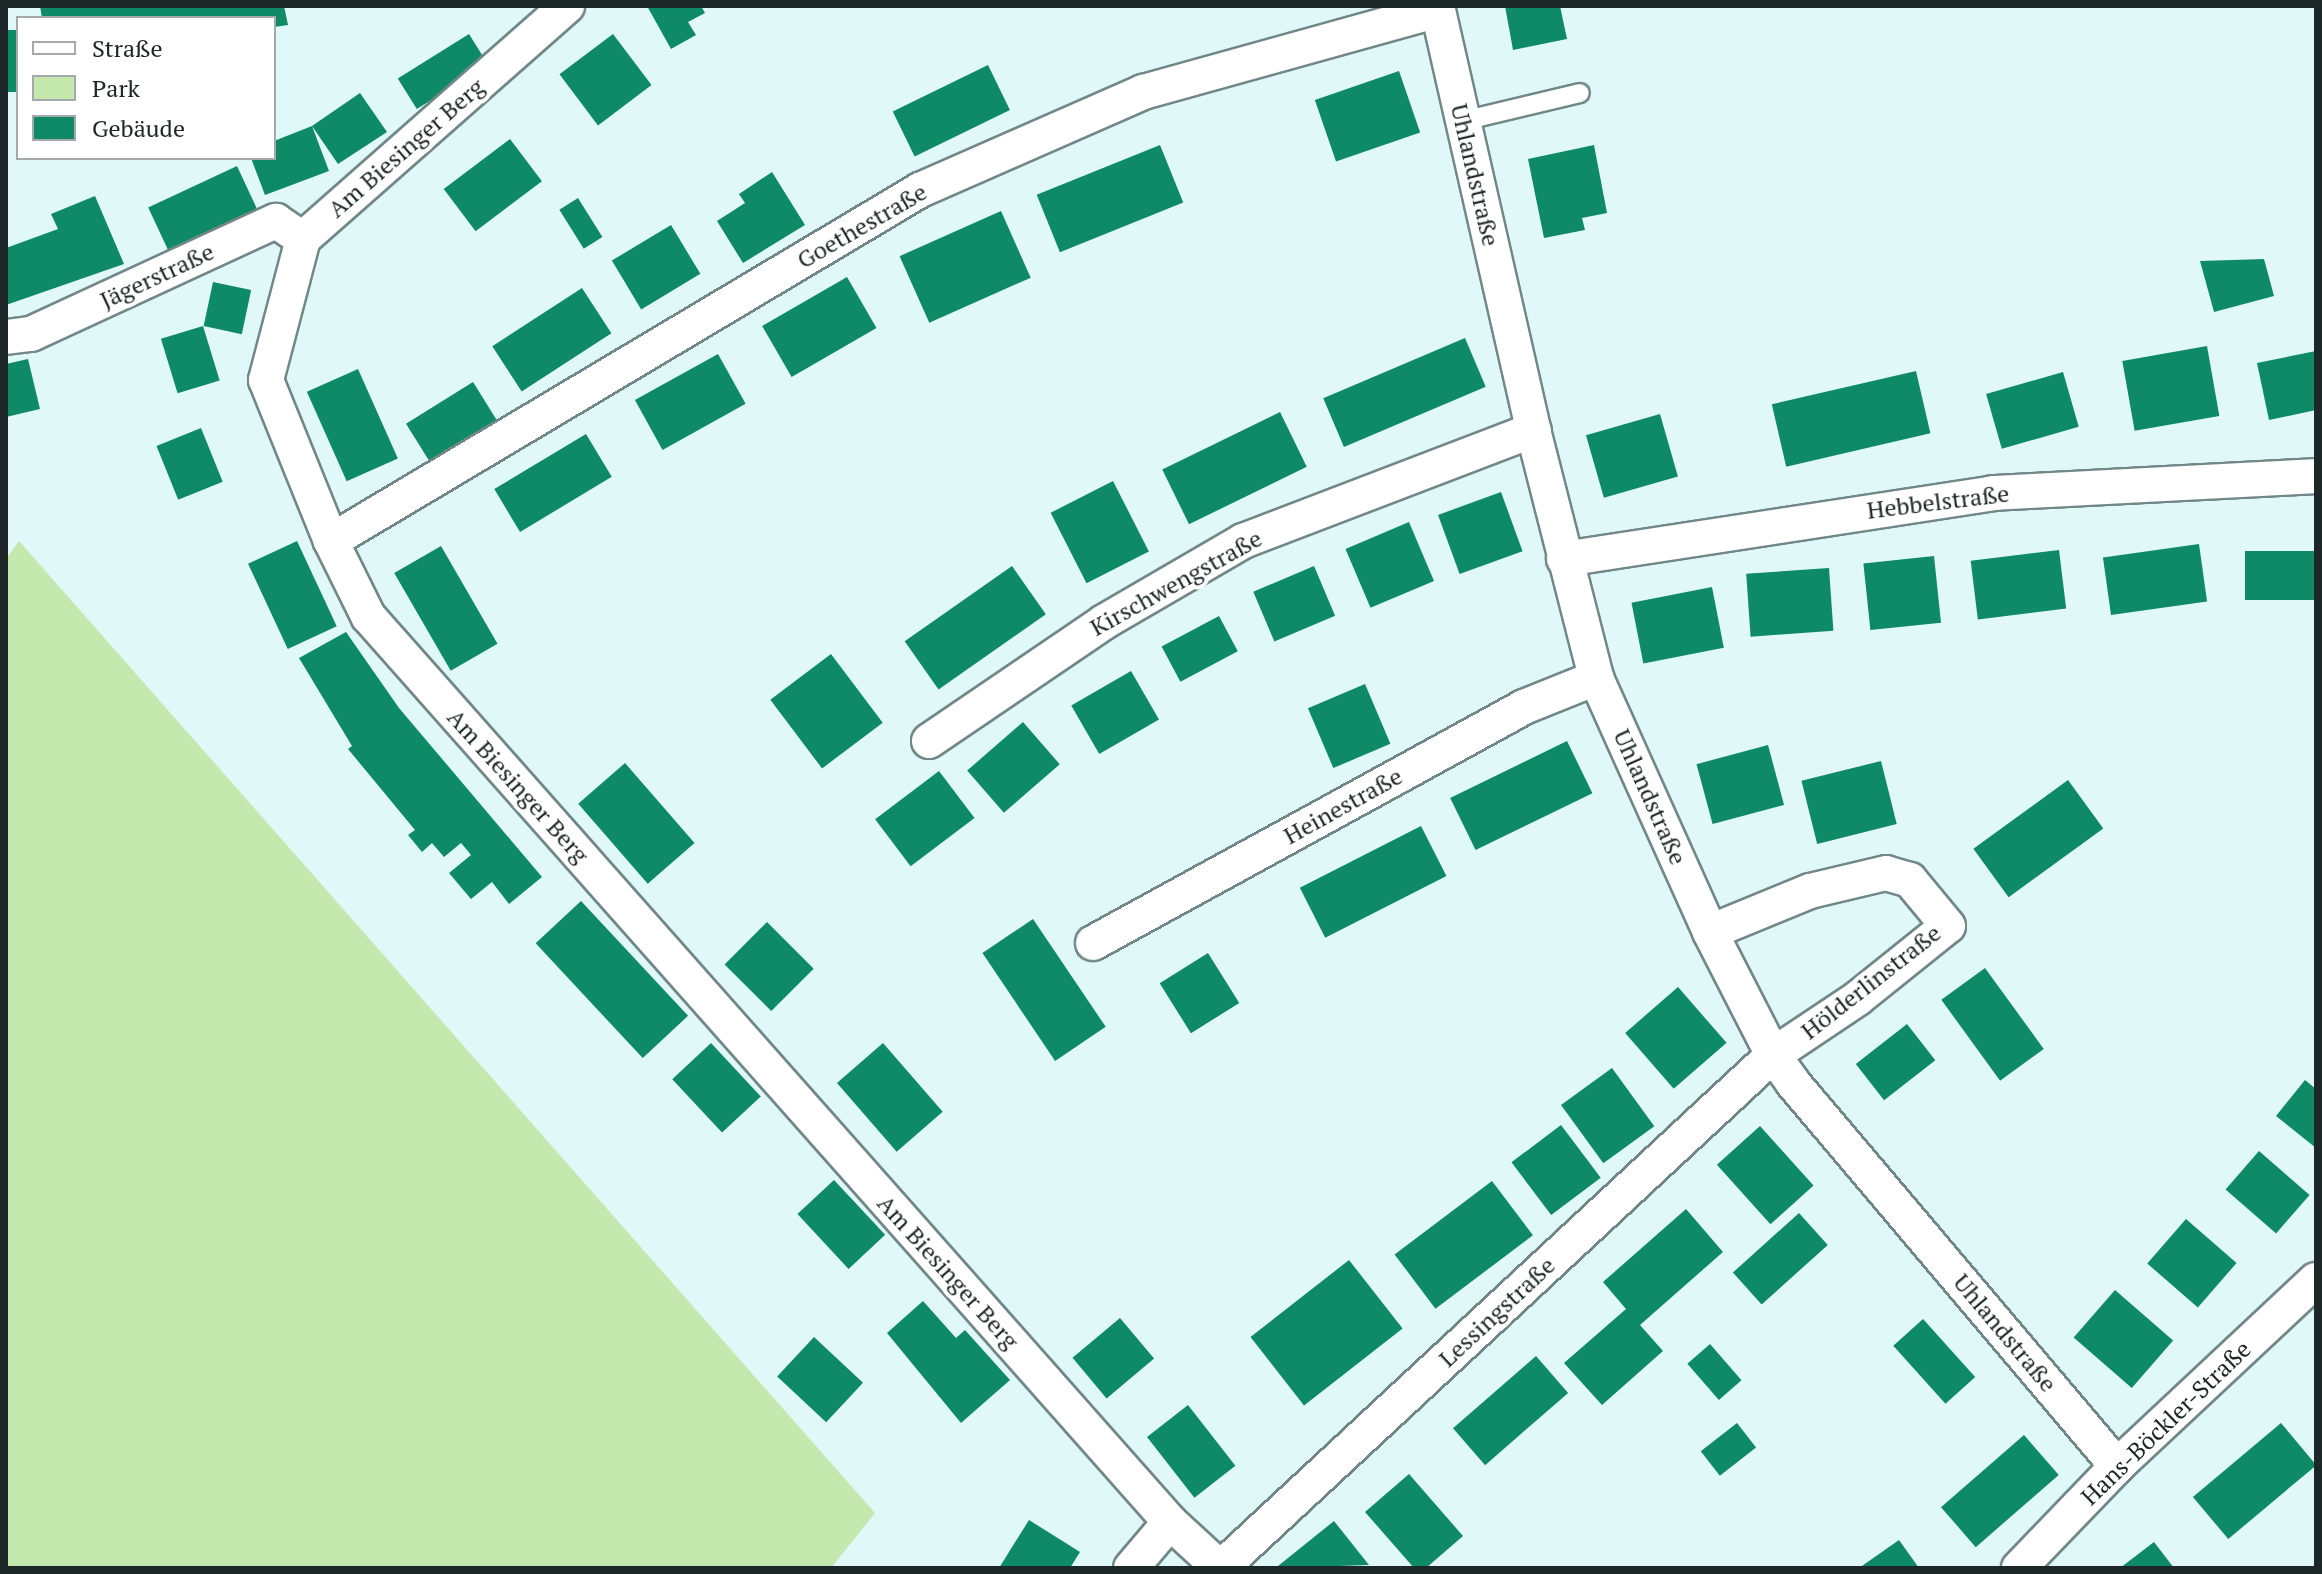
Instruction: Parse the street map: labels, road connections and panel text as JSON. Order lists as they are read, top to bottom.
{
  "streets": {
    "street": [
      "Am Biesinger Berg",
      "Uhlandstraße",
      "Goethestraße",
      "Jägerstraße",
      "Hebbelstraße",
      "Kirschwengstraße",
      "Heinestraße",
      "Hölderlinstraße",
      "Lessingstraße",
      "Hans-Böckler-Straße"
    ]
  },
  "crossings": [
    ["Am Biesinger Berg", "Goethestraße"],
    ["Am Biesinger Berg", "Jägerstraße"],
    ["Am Biesinger Berg", "Lessingstraße"],
    ["Uhlandstraße", "Goethestraße"],
    ["Uhlandstraße", "Hebbelstraße"],
    ["Uhlandstraße", "Kirschwengstraße"],
    ["Uhlandstraße", "Heinestraße"],
    ["Uhlandstraße", "Hölderlinstraße"],
    ["Uhlandstraße", "Lessingstraße"],
    ["Uhlandstraße", "Hans-Böckler-Straße"],
    ["Hölderlinstraße", "Lessingstraße"]
  ],
  "legend": ["Straße", "Park", "Gebäude"]
}
